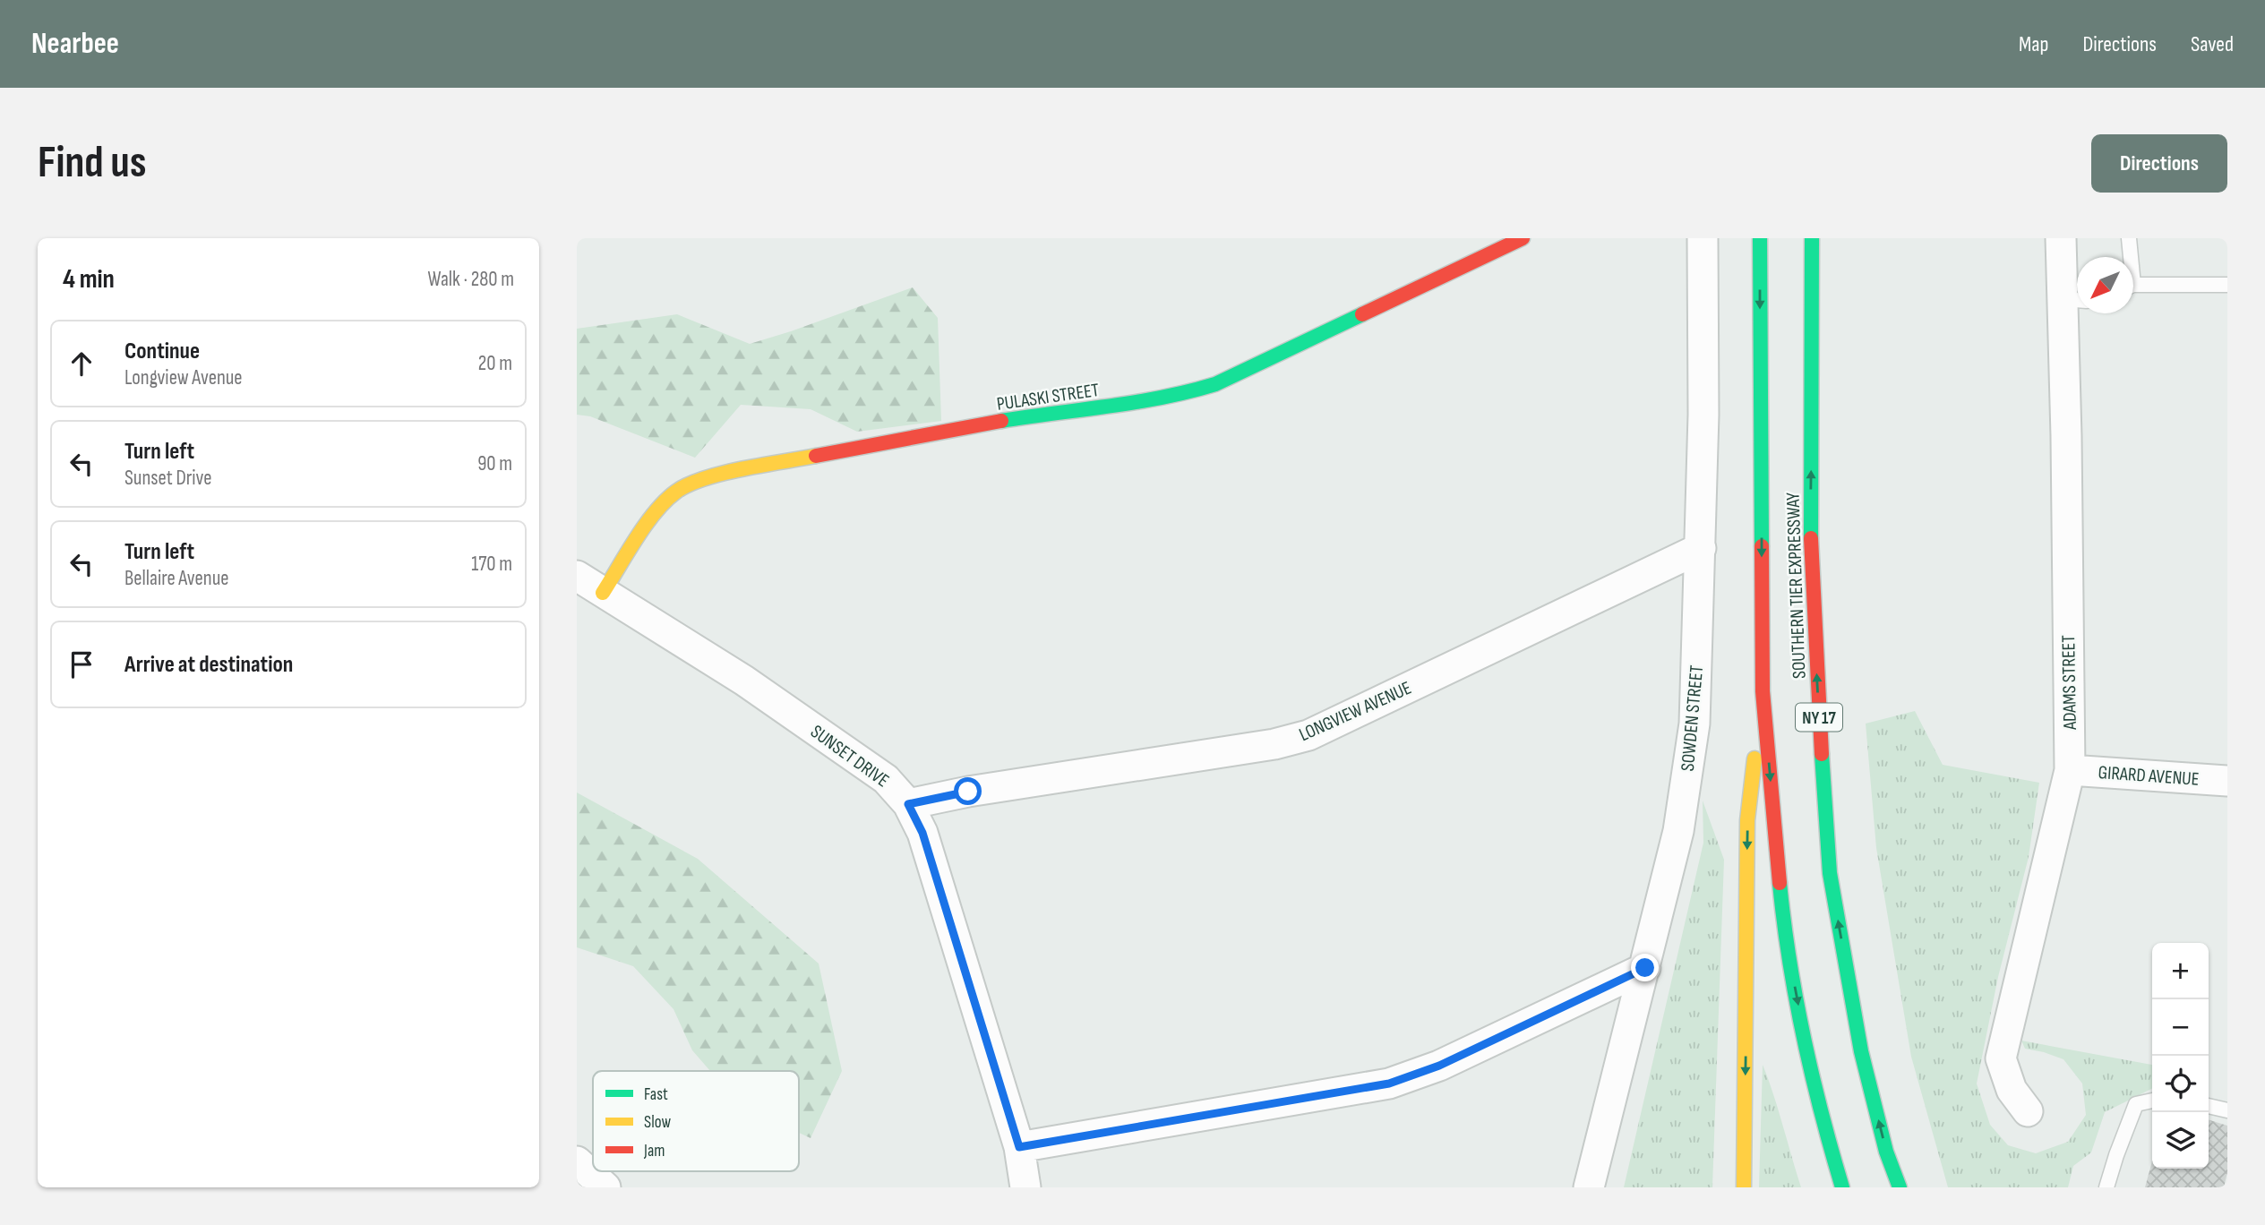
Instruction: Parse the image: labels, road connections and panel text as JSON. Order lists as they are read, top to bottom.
{
  "streets": {
    "main road": ["PULASKI STREET", "SOUTHERN TIER EXPRESSWAY", "NY 17"],
    "street": [
      "ADAMS STREET",
      "LONGVIEW AVENUE",
      "SOWDEN STREET",
      "SUNSET DRIVE",
      "GIRARD AVENUE"
    ]
  },
  "crossings": [
    ["PULASKI STREET", "SUNSET DRIVE"],
    ["ADAMS STREET", "GIRARD AVENUE"],
    ["LONGVIEW AVENUE", "SOWDEN STREET"],
    ["LONGVIEW AVENUE", "SUNSET DRIVE"]
  ],
  "legend": ["Fast", "Slow", "Jam"],
  "north": "bottom left",
  "page": {
    "header": "Nearbee",
    "nav": ["Map", "Directions", "Saved"],
    "buttons": "Directions",
    "title": "Find us",
    "heading": ["4 min", "Walk · 280 m"],
    "list": [
      ["Continue", "Longview Avenue", "20 m"],
      ["Turn left", "Sunset Drive", "90 m"],
      ["Turn left", "Bellaire Avenue", "170 m"],
      "Arrive at destination"
    ],
    "map_buttons": ["+", "−"]
  }
}
